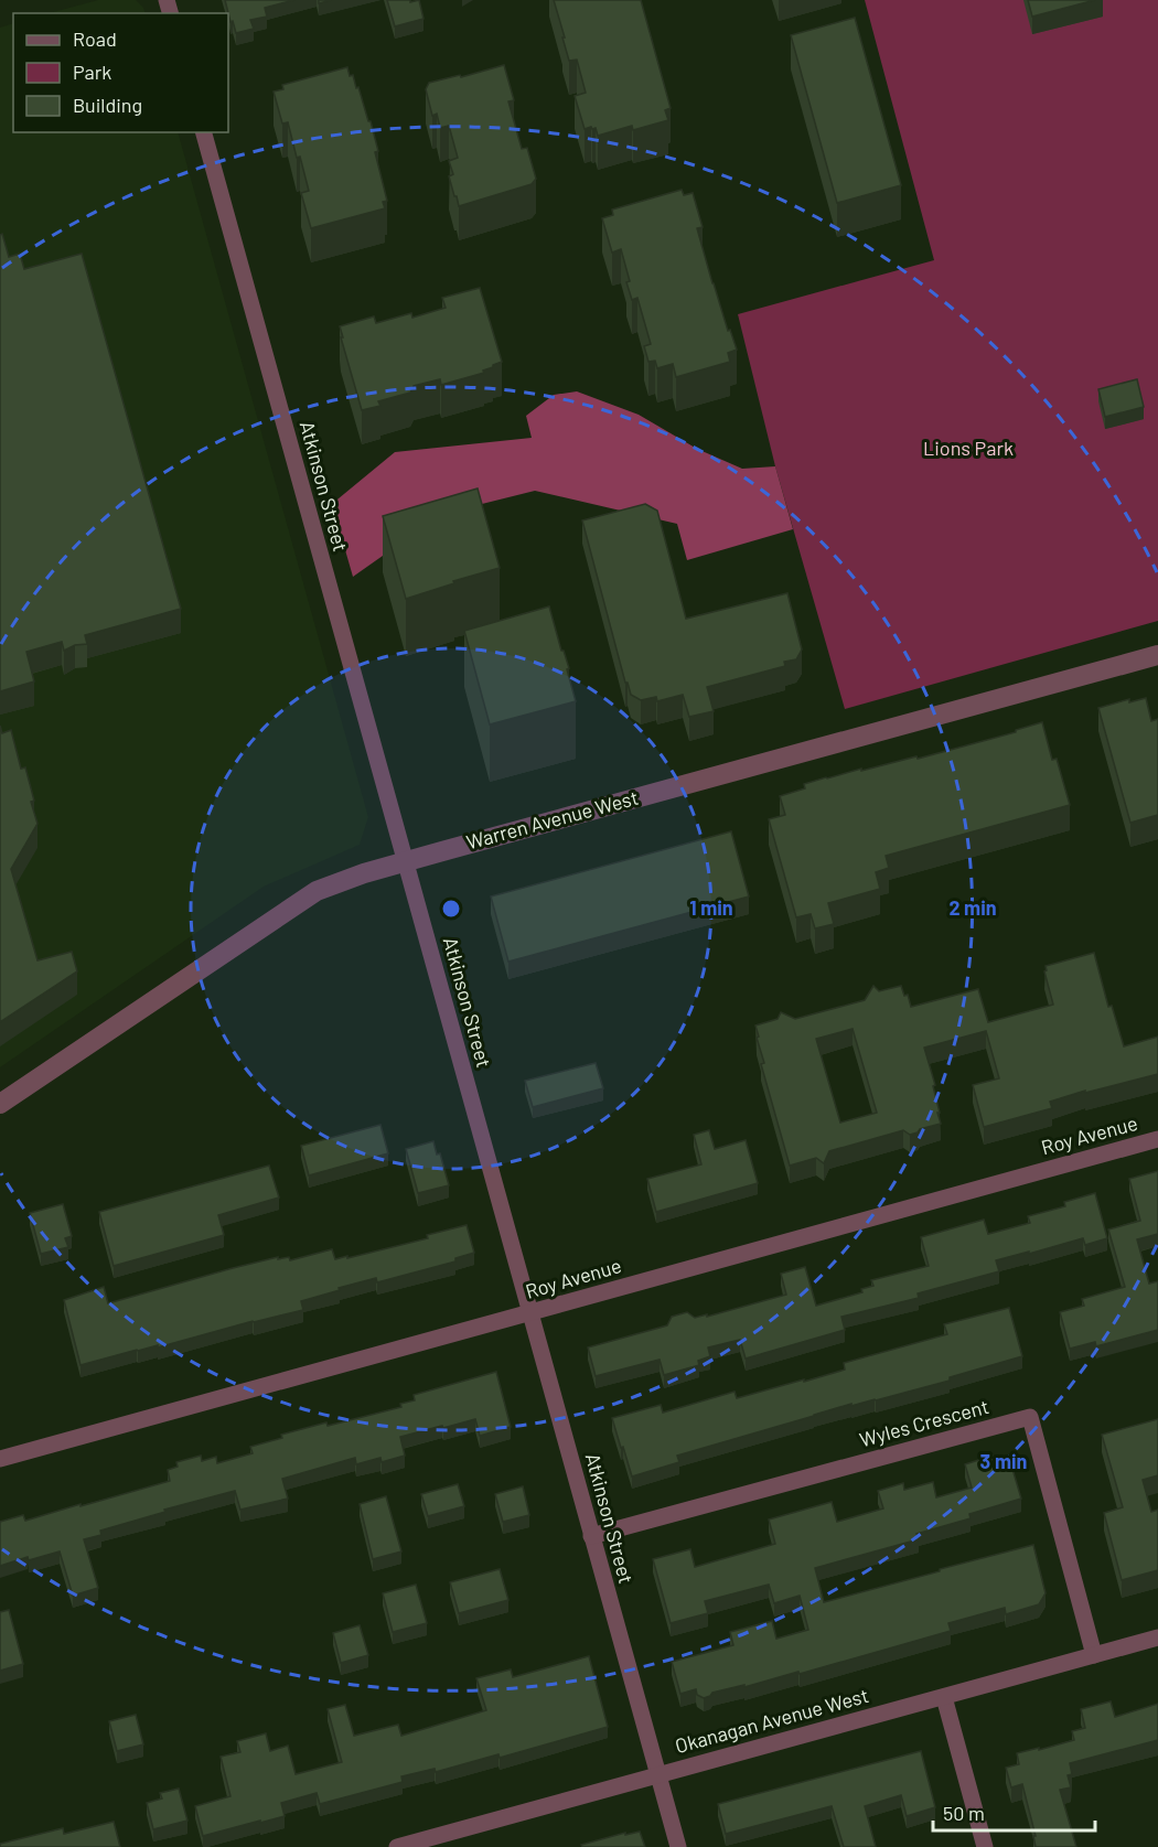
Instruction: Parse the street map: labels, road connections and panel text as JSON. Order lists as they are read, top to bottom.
{
  "streets": {
    "street": [
      "Atkinson Street",
      "Warren Avenue West",
      "Roy Avenue",
      "Wyles Crescent",
      "Okanagan Avenue West"
    ]
  },
  "crossings": [
    ["Atkinson Street", "Warren Avenue West"],
    ["Atkinson Street", "Roy Avenue"],
    ["Atkinson Street", "Wyles Crescent"],
    ["Atkinson Street", "Okanagan Avenue West"],
    ["Wyles Crescent", "Okanagan Avenue West"]
  ],
  "parks": ["Lions Park"],
  "legend": ["Road", "Park", "Building"],
  "scale_bar": "50 m",
  "rings": ["1 min", "2 min", "3 min"]
}
